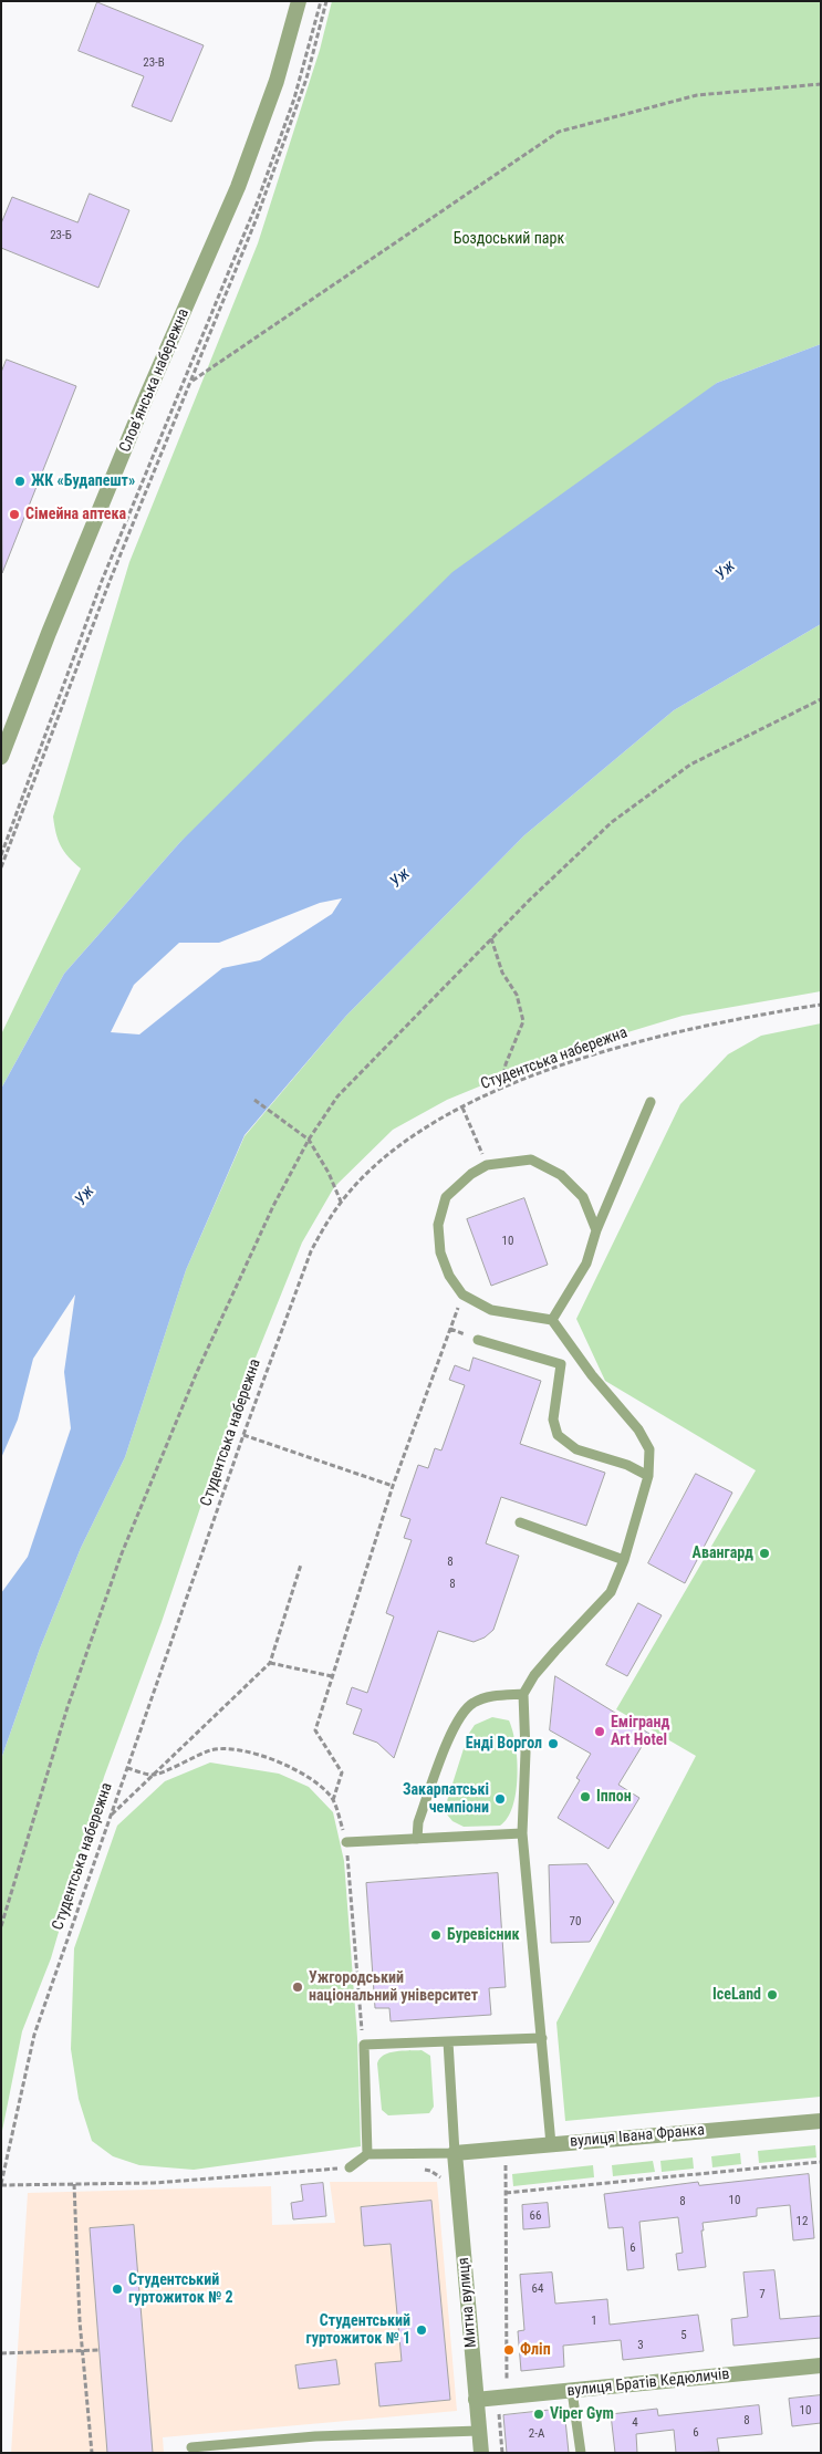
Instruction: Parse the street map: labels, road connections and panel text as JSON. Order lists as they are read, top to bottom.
{
  "streets": {
    "street": [
      "Словʼянська набережна",
      "вулиця Івана Франка",
      "Митна вулиця",
      "вулиця Братів Кедюличів"
    ],
    "path": ["Студентська набережна"]
  },
  "crossings": [
    ["вулиця Івана Франка", "Митна вулиця"],
    ["Митна вулиця", "вулиця Братів Кедюличів"]
  ],
  "water": ["Уж"],
  "parks": ["Боздоський парк"],
  "places": [
    "ЖК «Будапешт»",
    "Сімейна аптека",
    "Авангард",
    "Емігранд Art Hotel",
    "Енді Воргол",
    "Іппон",
    "Закарпатські чемпіони",
    "Буревісник",
    "Ужгородський національний університет",
    "IceLand",
    "Студентський гуртожиток № 2",
    "Студентський гуртожиток № 1",
    "Фліп",
    "Viper Gym"
  ],
  "house_numbers": [
    "23-В",
    "23-Б",
    "10",
    "8",
    "8",
    "70",
    "10",
    "8",
    "66",
    "12",
    "6",
    "64",
    "7",
    "1",
    "5",
    "3",
    "10",
    "8",
    "4",
    "6",
    "2-А"
  ]
}
